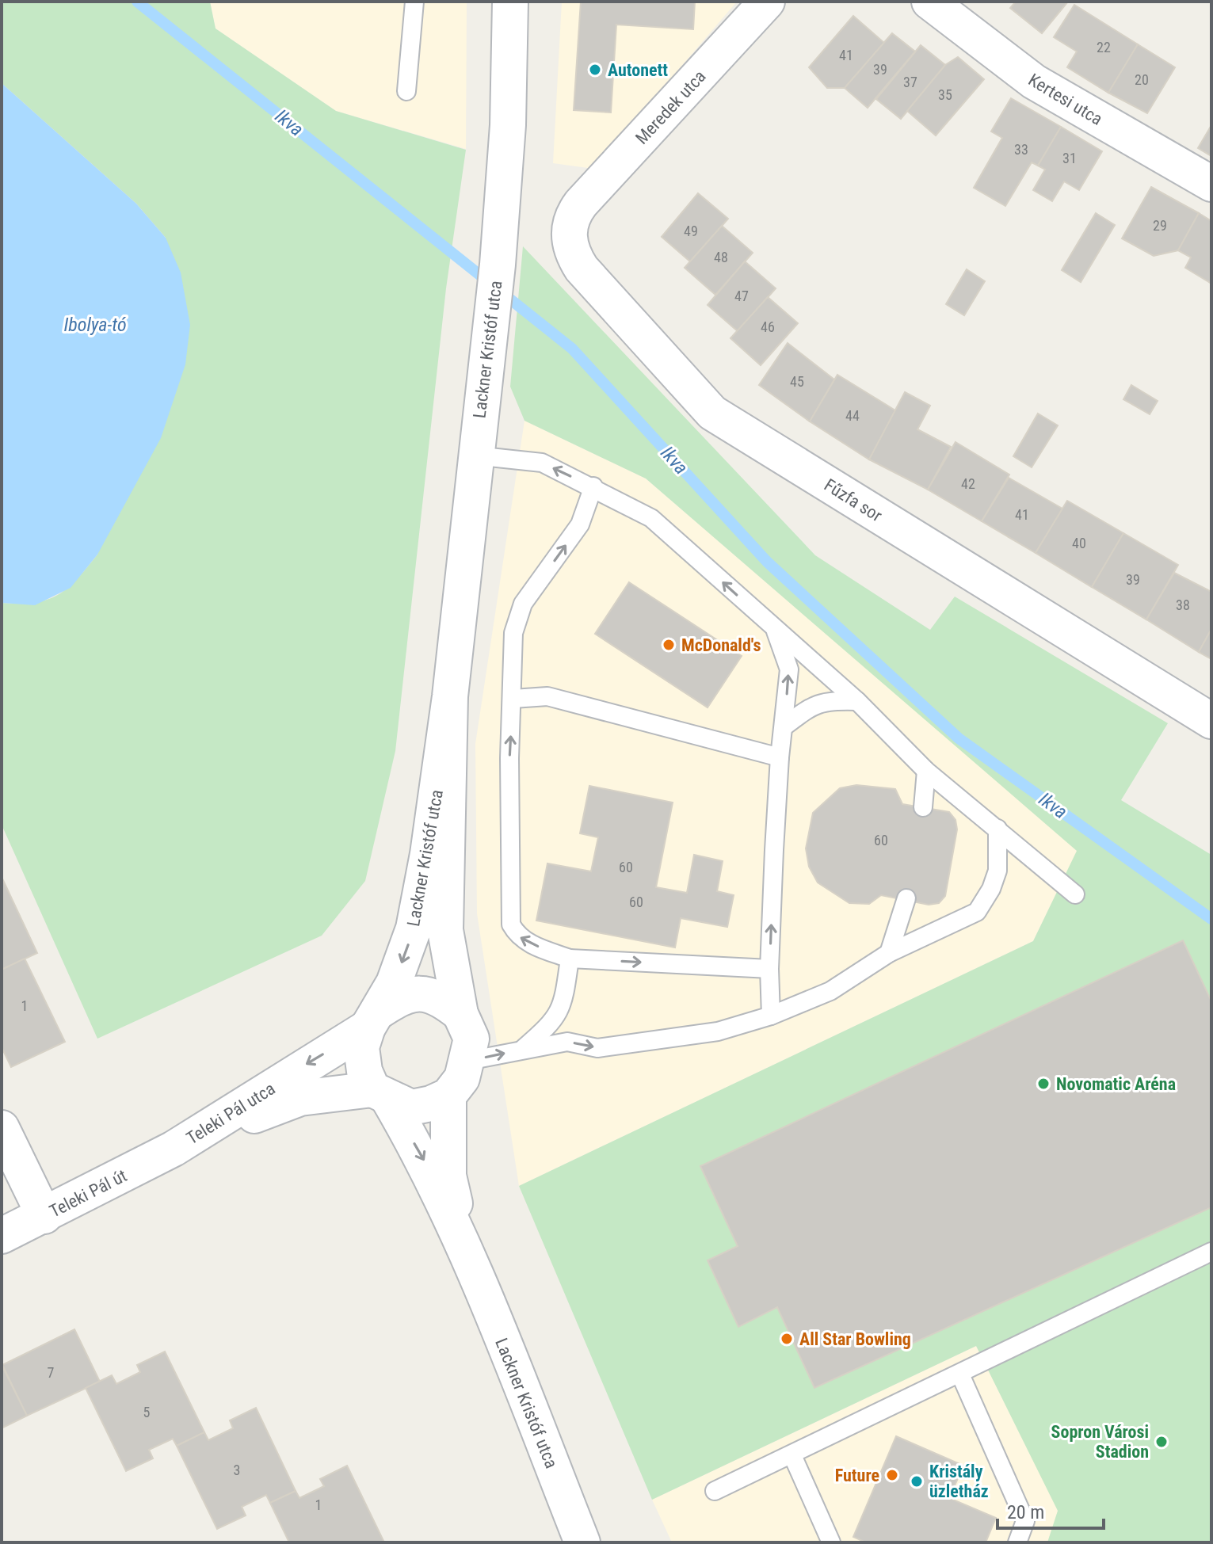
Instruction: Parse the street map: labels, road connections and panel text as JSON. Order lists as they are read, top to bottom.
{
  "streets": {
    "street": [
      "Kertesi utca",
      "Meredek utca",
      "Lackner Kristóf utca",
      "Fűzfa sor",
      "Teleki Pál utca",
      "Teleki Pál út"
    ]
  },
  "crossings": [
    ["Meredek utca", "Fűzfa sor"],
    ["Lackner Kristóf utca", "Teleki Pál utca"],
    ["Teleki Pál utca", "Teleki Pál út"]
  ],
  "water": ["Ikva", "Ibolya-tó"],
  "places": [
    "Autonett",
    "McDonald's",
    "Novomatic Aréna",
    "All Star Bowling",
    "Sopron Városi Stadion",
    "Future",
    "Kristály üzletház"
  ],
  "house_numbers": [
    "22",
    "41",
    "39",
    "20",
    "37",
    "35",
    "33",
    "31",
    "29",
    "49",
    "48",
    "47",
    "46",
    "45",
    "44",
    "42",
    "41",
    "40",
    "39",
    "38",
    "60",
    "60",
    "60",
    "1",
    "7",
    "5",
    "3",
    "1"
  ],
  "scale_bar": "20 m"
}
